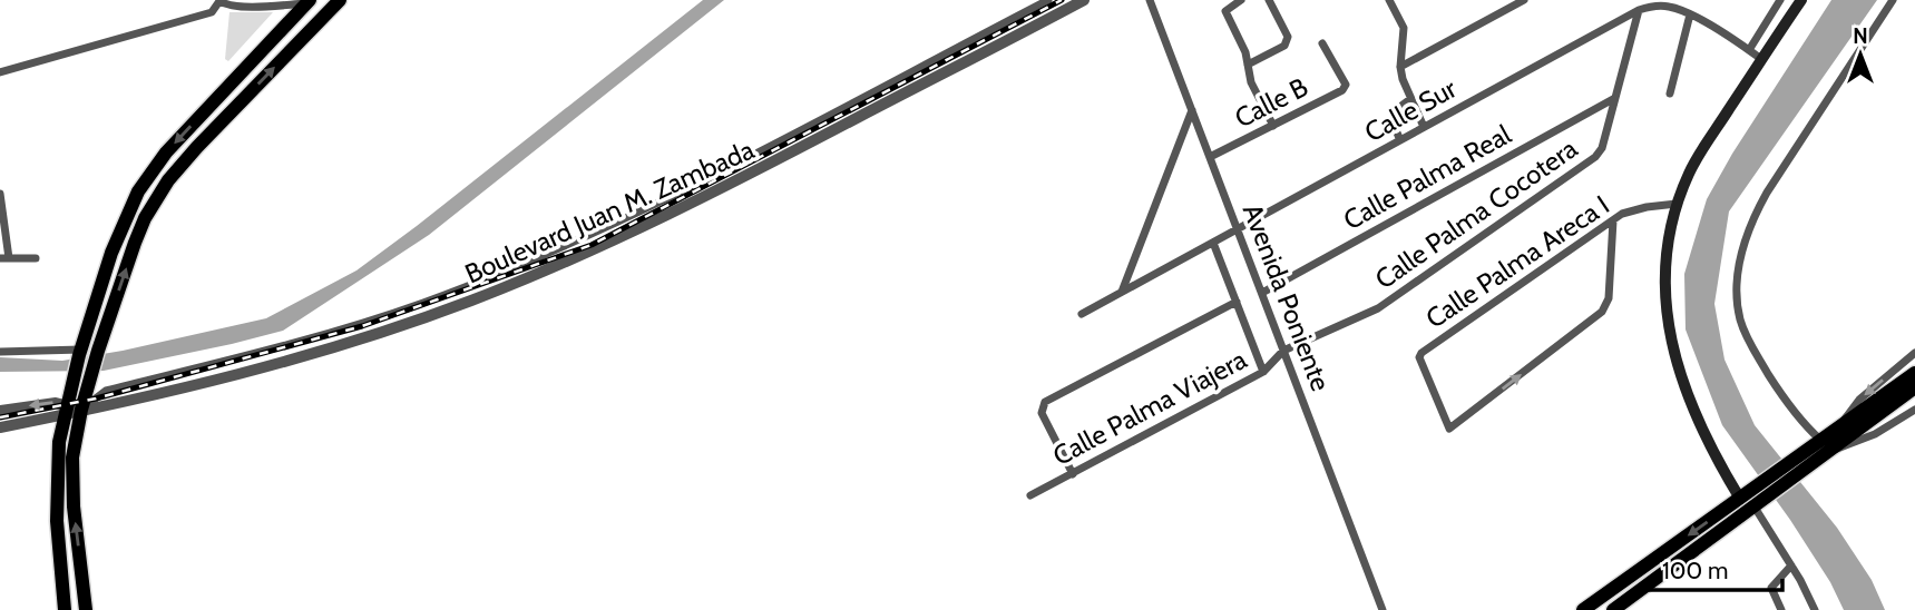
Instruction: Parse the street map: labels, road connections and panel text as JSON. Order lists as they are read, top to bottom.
{
  "streets": {
    "street": [
      "Calle B",
      "Calle Sur",
      "Calle Palma Real",
      "Boulevard Juan M. Zambada",
      "Calle Palma Cocotera",
      "Calle Palma Areca I",
      "Avenida Poniente",
      "Calle Palma Viajera"
    ]
  },
  "crossings": [
    ["Calle B", "Avenida Poniente"],
    ["Calle Sur", "Calle Palma Cocotera"],
    ["Calle Sur", "Avenida Poniente"],
    ["Calle Palma Real", "Calle Palma Cocotera"],
    ["Calle Palma Real", "Avenida Poniente"],
    ["Calle Palma Cocotera", "Avenida Poniente"],
    ["Calle Palma Cocotera", "Calle Palma Viajera"],
    ["Avenida Poniente", "Calle Palma Viajera"]
  ],
  "scale_bar": "100 m",
  "north": "top"
}
